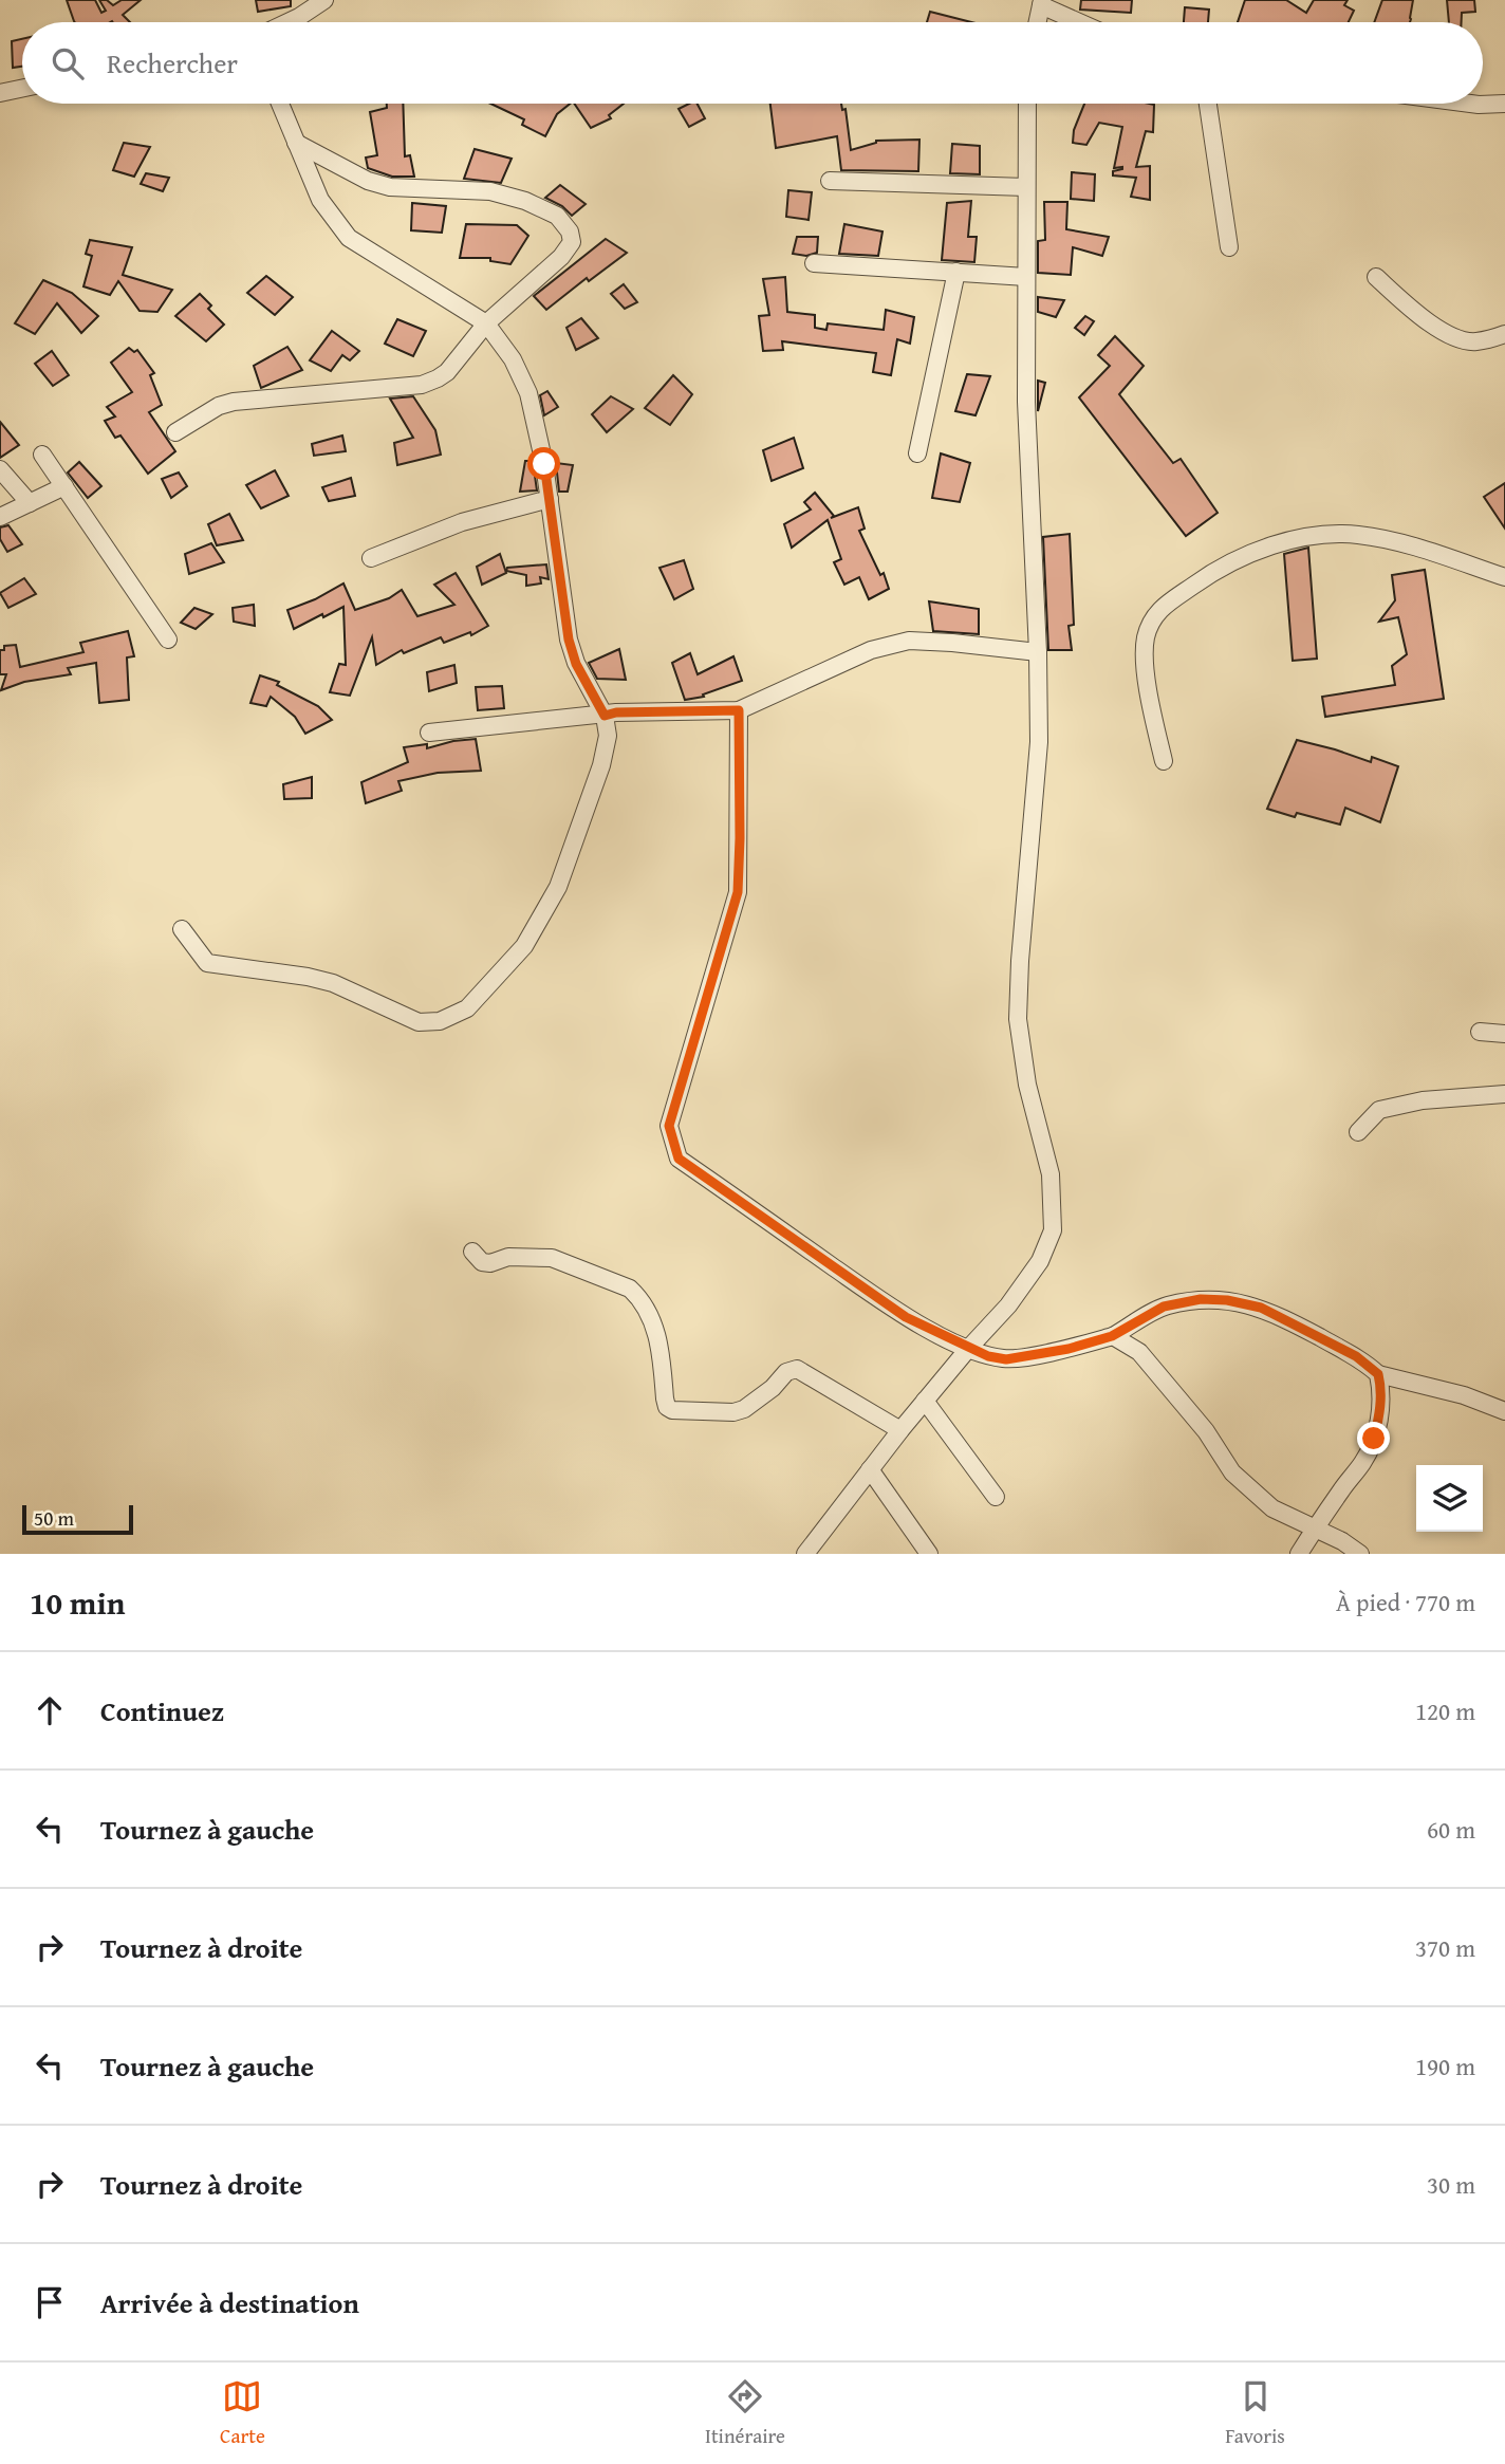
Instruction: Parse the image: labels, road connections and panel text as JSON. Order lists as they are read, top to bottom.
{
  "scale_bar": "50 m",
  "page": {
    "search": "Rechercher",
    "scale": "50 m",
    "heading": ["10 min", "À pied · 770 m"],
    "list": [
      ["Continuez", "120 m"],
      ["Tournez à gauche", "60 m"],
      ["Tournez à droite", "370 m"],
      ["Tournez à gauche", "190 m"],
      ["Tournez à droite", "30 m"],
      "Arrivée à destination"
    ],
    "nav": ["Carte", "Itinéraire", "Favoris"]
  }
}
